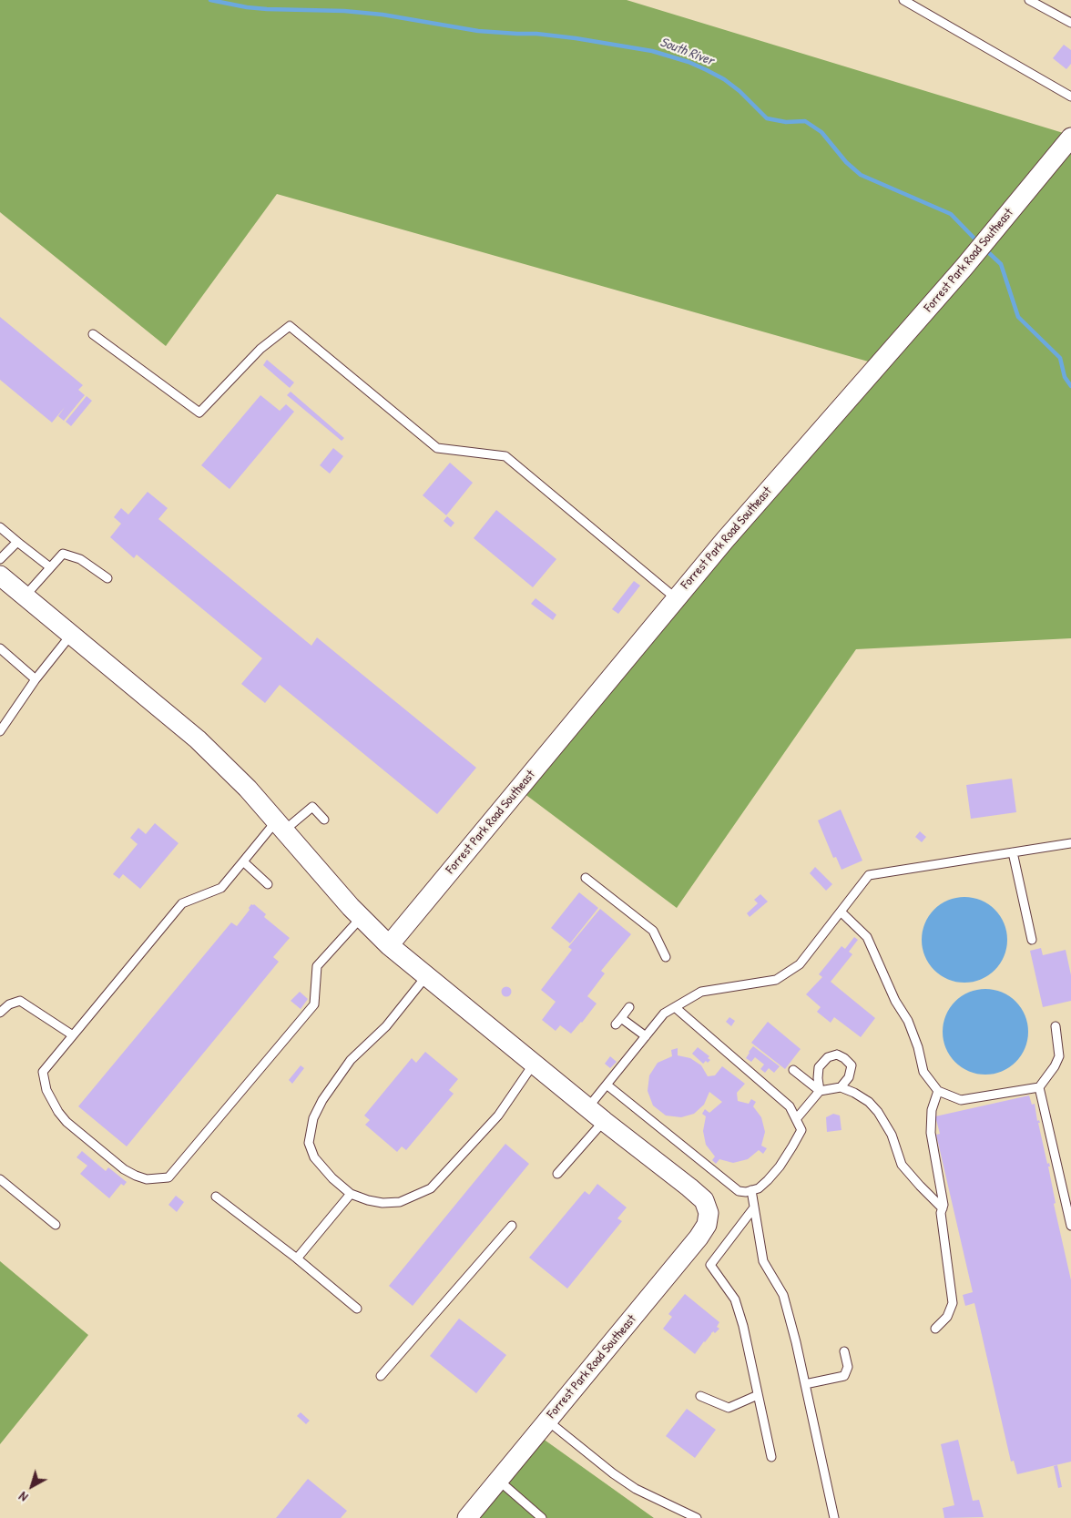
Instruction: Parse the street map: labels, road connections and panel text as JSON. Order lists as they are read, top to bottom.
{
  "streets": {
    "street": ["Forrest Park Road Southeast"]
  },
  "water": ["South River"],
  "north": "bottom left"
}
